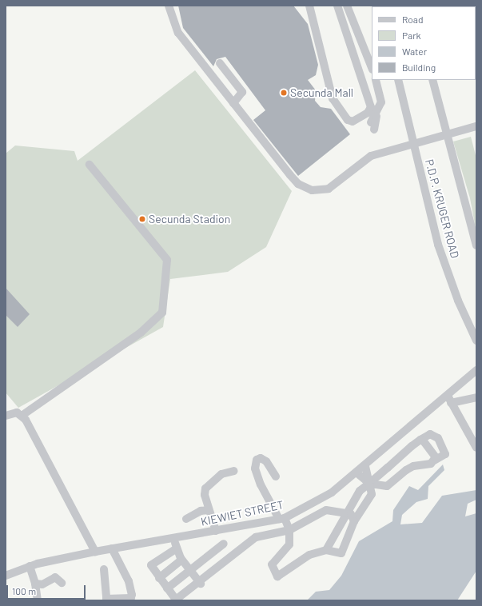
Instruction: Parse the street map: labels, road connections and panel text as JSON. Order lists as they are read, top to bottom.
{
  "streets": {
    "street": ["P.D.P. KRUGER ROAD", "KIEWIET STREET"]
  },
  "places": ["Secunda Mall", "Secunda Stadion"],
  "legend": [
    "Road",
    "Park",
    "Water",
    "Building"
  ],
  "scale_bar": "100 m"
}
